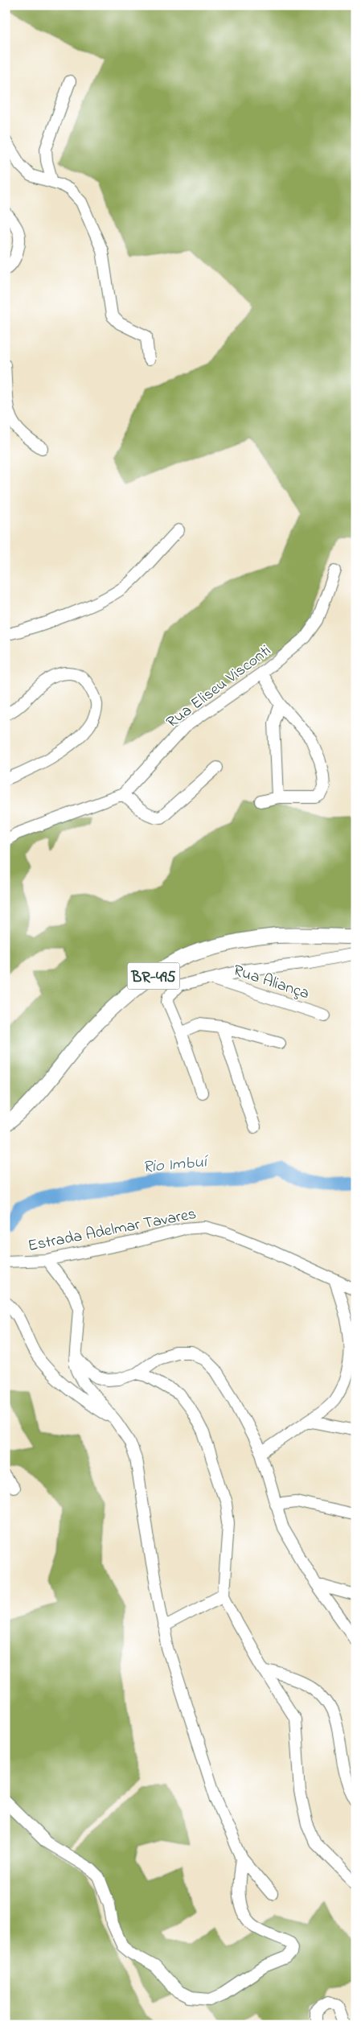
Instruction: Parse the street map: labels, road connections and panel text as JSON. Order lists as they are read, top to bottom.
{
  "streets": {
    "main road": ["BR-495"],
    "street": ["Rua Eliseu Visconti", "Rua Aliança", "Estrada Adelmar Tavares"]
  },
  "water": ["Rio Imbuí"]
}
